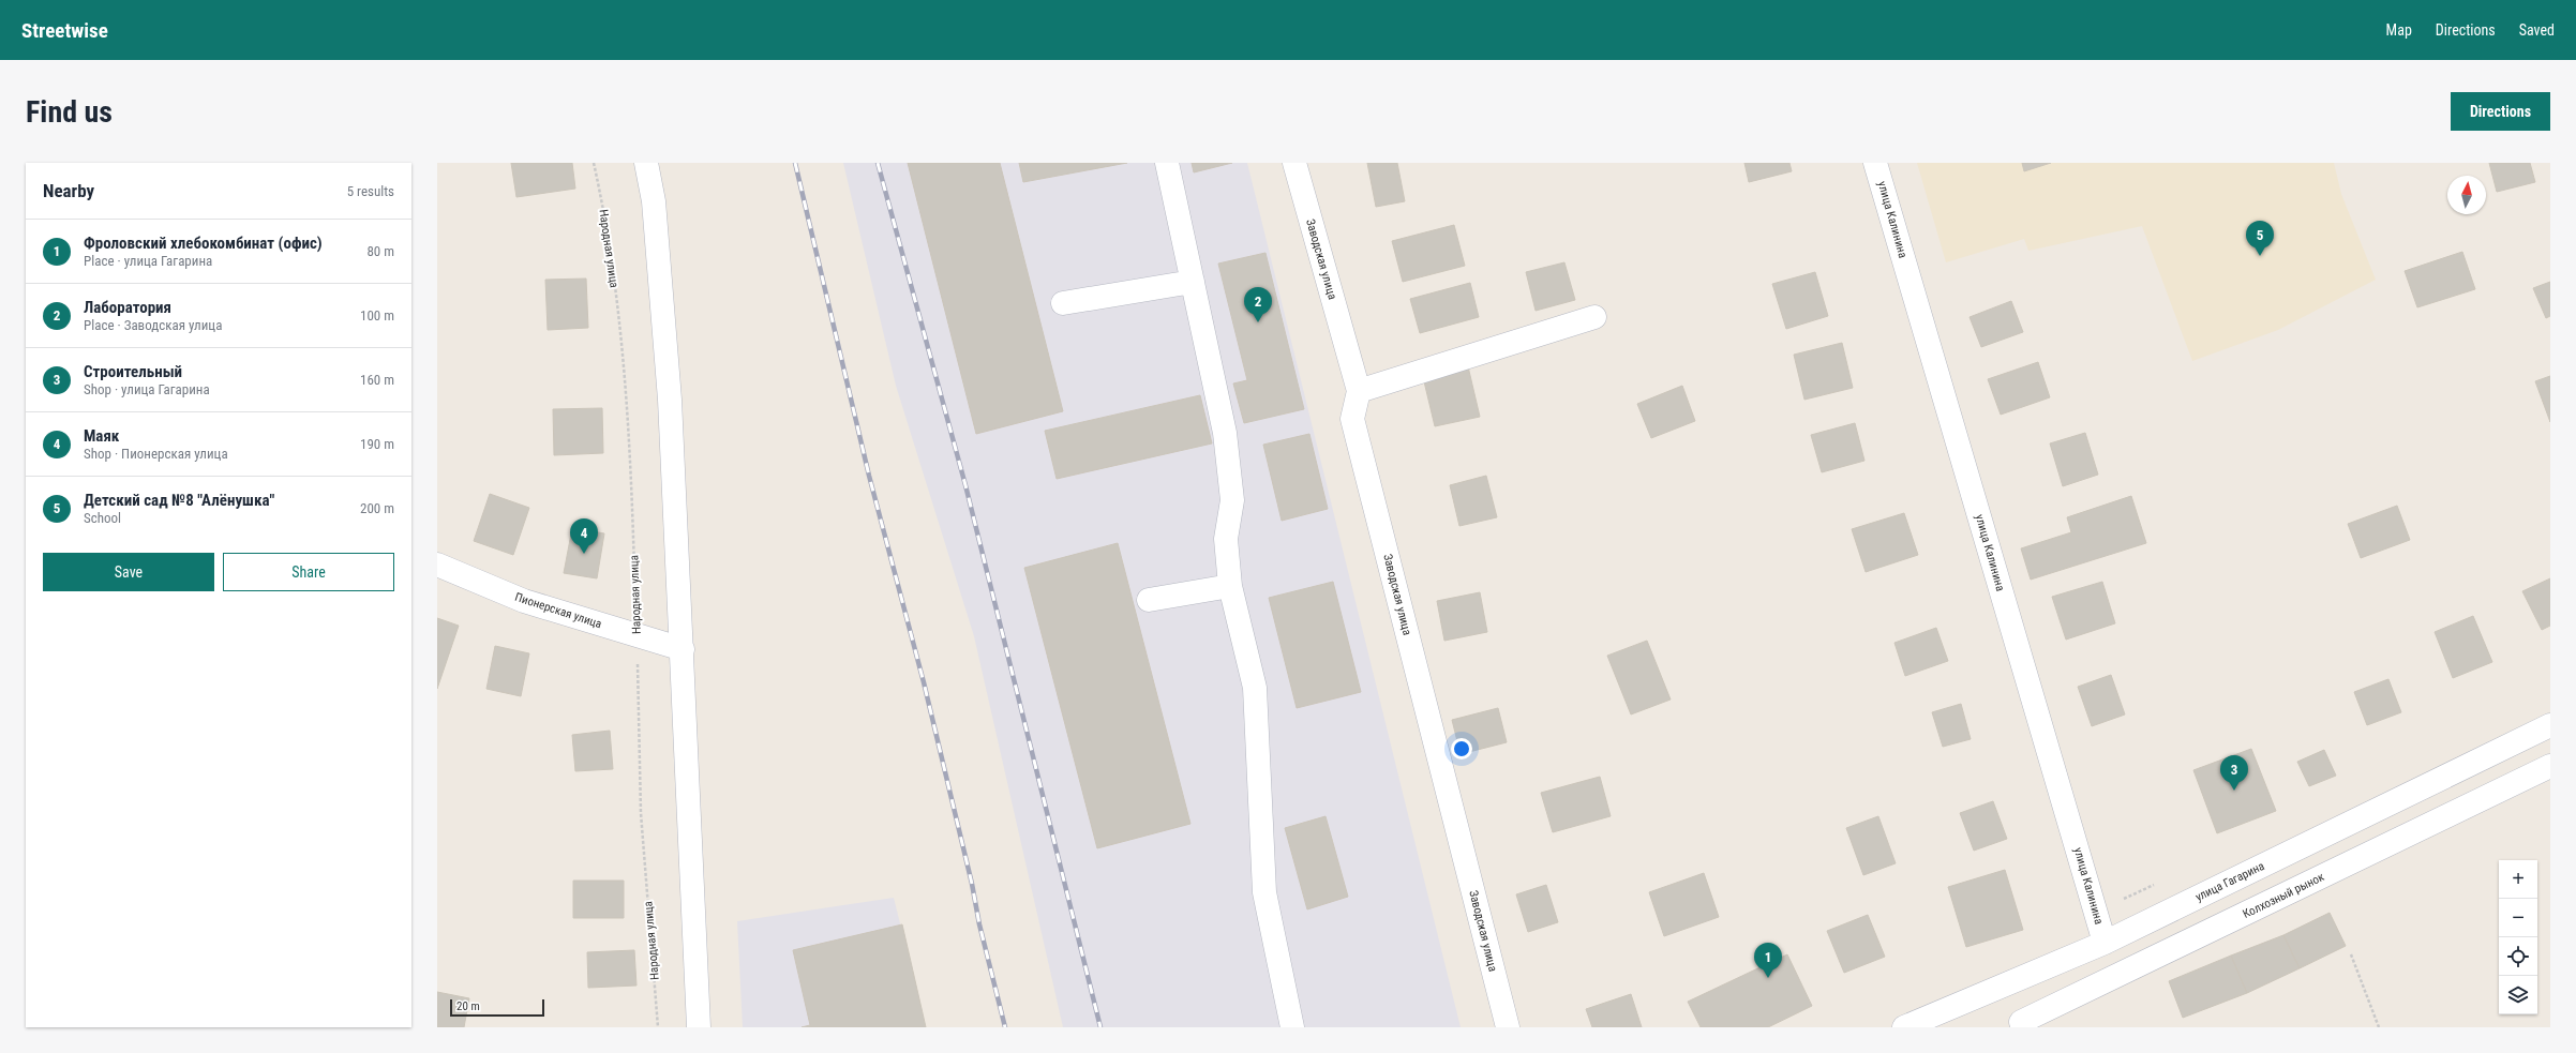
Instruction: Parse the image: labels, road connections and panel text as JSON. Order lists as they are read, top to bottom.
{
  "streets": {
    "street": [
      "улица Калинина",
      "Заводская улица",
      "Пионерская улица",
      "улица Гагарина",
      "Колхозный рынок"
    ],
    "path": ["Народная улица"]
  },
  "crossings": [
    ["улица Калинина", "улица Гагарина"],
    ["Народная улица", "Пионерская улица"]
  ],
  "scale_bar": "20 m",
  "north": "top",
  "page": {
    "header": "Streetwise",
    "nav": ["Map", "Directions", "Saved"],
    "buttons": [
      "Directions",
      ["Save", "Share"]
    ],
    "title": "Find us",
    "heading": ["Nearby", "5 results"],
    "list": [
      {
        "mark": "1",
        "name": "Фроловский хлебокомбинат (офис)",
        "note": "Place · улица Гагарина",
        "value": "80 m"
      },
      {
        "mark": "2",
        "name": "Лаборатория",
        "note": "Place · Заводская улица",
        "value": "100 m"
      },
      {
        "mark": "3",
        "name": "Строительный",
        "note": "Shop · улица Гагарина",
        "value": "160 m"
      },
      {
        "mark": "4",
        "name": "Маяк",
        "note": "Shop · Пионерская улица",
        "value": "190 m"
      },
      {
        "mark": "5",
        "name": "Детский сад №8 \"Алёнушка\"",
        "note": "School",
        "value": "200 m"
      }
    ],
    "pins": [
      "5",
      "2",
      "4",
      "3",
      "1"
    ],
    "map_buttons": ["+", "−"],
    "scale": "20 m"
  }
}
